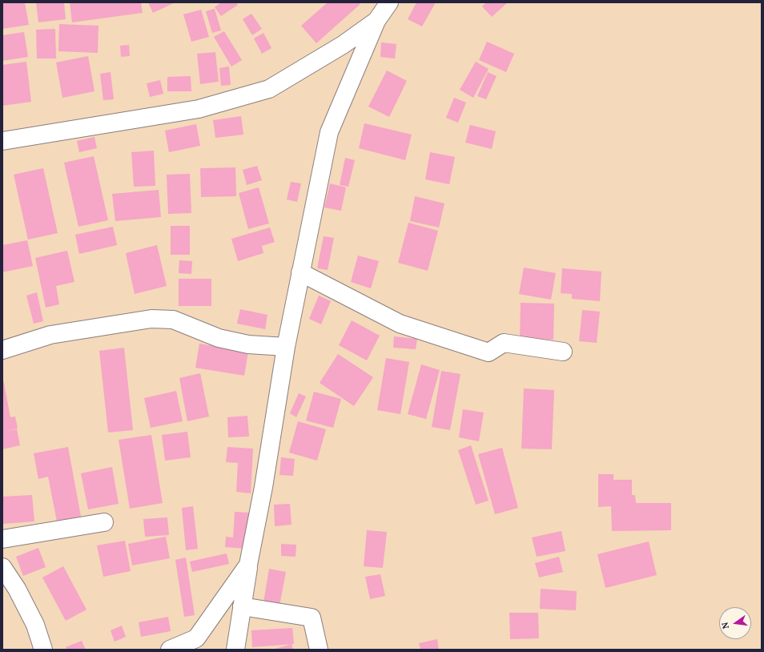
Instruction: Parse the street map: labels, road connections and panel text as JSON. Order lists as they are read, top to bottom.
{
  "north": "left"
}
